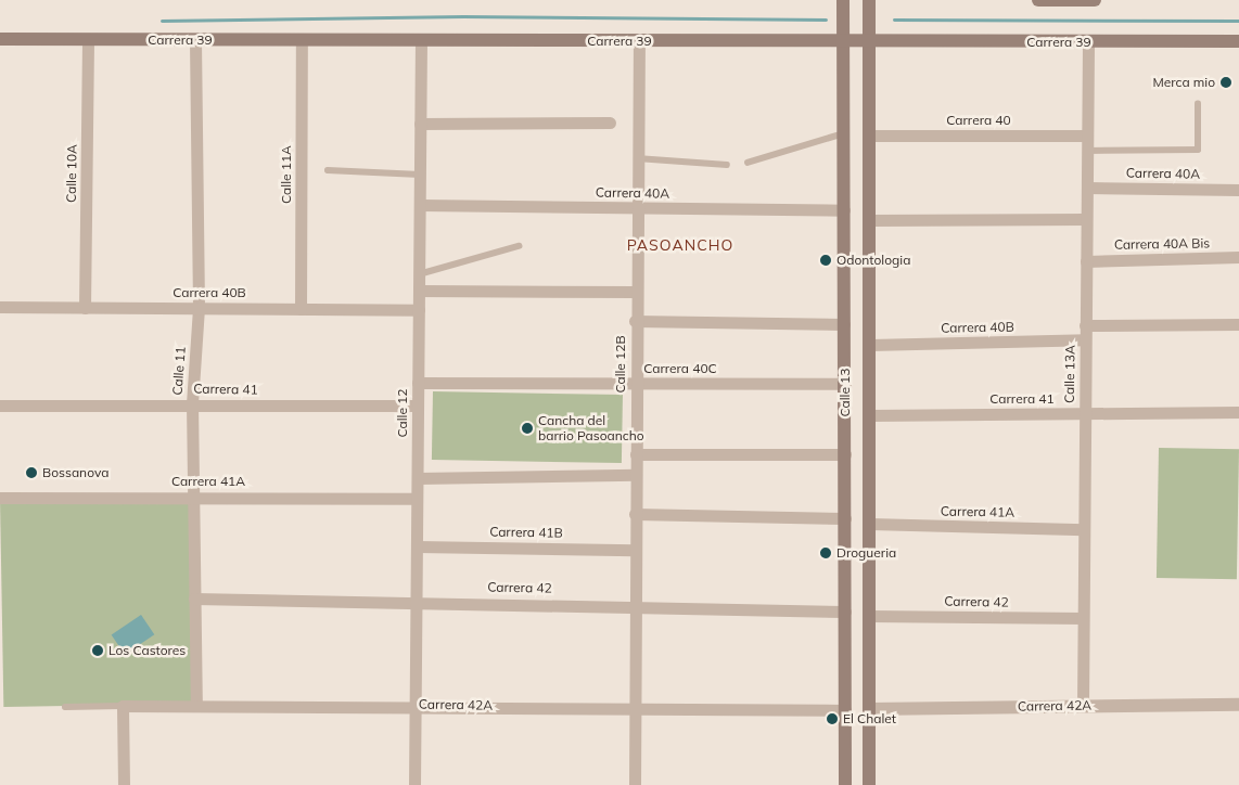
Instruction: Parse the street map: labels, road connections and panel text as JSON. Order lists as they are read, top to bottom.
{
  "streets": {
    "main road": ["Carrera 39", "Calle 13"],
    "street": [
      "Carrera 40",
      "Calle 10A",
      "Carrera 40A",
      "Calle 11A",
      "Carrera 40A Bis",
      "Carrera 40B",
      "Calle 12B",
      "Carrera 40C",
      "Calle 11",
      "Calle 13A",
      "Carrera 41",
      "Calle 12",
      "Carrera 41A",
      "Carrera 41B",
      "Carrera 42",
      "Carrera 42A"
    ]
  },
  "crossings": [
    ["Carrera 39", "Calle 10A"],
    ["Carrera 39", "Calle 11A"],
    ["Carrera 39", "Calle 12B"],
    ["Carrera 39", "Calle 11"],
    ["Carrera 39", "Calle 13A"],
    ["Carrera 39", "Calle 13"],
    ["Carrera 39", "Calle 12"],
    ["Carrera 40", "Calle 13A"],
    ["Carrera 40", "Calle 13"],
    ["Calle 10A", "Carrera 40B"],
    ["Carrera 40A", "Calle 12B"],
    ["Carrera 40A", "Calle 13A"],
    ["Carrera 40A", "Calle 13"],
    ["Carrera 40A", "Calle 12"],
    ["Calle 11A", "Carrera 40B"],
    ["Carrera 40A Bis", "Calle 13A"],
    ["Carrera 40B", "Calle 11"],
    ["Carrera 40B", "Calle 13A"],
    ["Carrera 40B", "Calle 13"],
    ["Carrera 40B", "Calle 12"],
    ["Calle 12B", "Carrera 40C"],
    ["Calle 12B", "Carrera 41B"],
    ["Calle 12B", "Carrera 42"],
    ["Calle 12B", "Carrera 42A"],
    ["Carrera 40C", "Calle 13"],
    ["Carrera 40C", "Calle 12"],
    ["Calle 11", "Carrera 41"],
    ["Calle 11", "Carrera 41A"],
    ["Calle 11", "Carrera 42"],
    ["Calle 11", "Carrera 42A"],
    ["Calle 13A", "Carrera 41"],
    ["Calle 13A", "Carrera 41A"],
    ["Calle 13A", "Carrera 42"],
    ["Calle 13A", "Carrera 42A"],
    ["Carrera 41", "Calle 13"],
    ["Carrera 41", "Calle 12"],
    ["Calle 13", "Carrera 41A"],
    ["Calle 13", "Carrera 42"],
    ["Calle 13", "Carrera 42A"],
    ["Calle 12", "Carrera 41A"],
    ["Calle 12", "Carrera 41B"],
    ["Calle 12", "Carrera 42"],
    ["Calle 12", "Carrera 42A"]
  ],
  "districts": ["PASOANCHO"],
  "places": [
    "Merca mio",
    "Odontologia",
    "Cancha del barrio Pasoancho",
    "Bossanova",
    "Drogueria",
    "Los Castores",
    "El Chalet"
  ]
}
